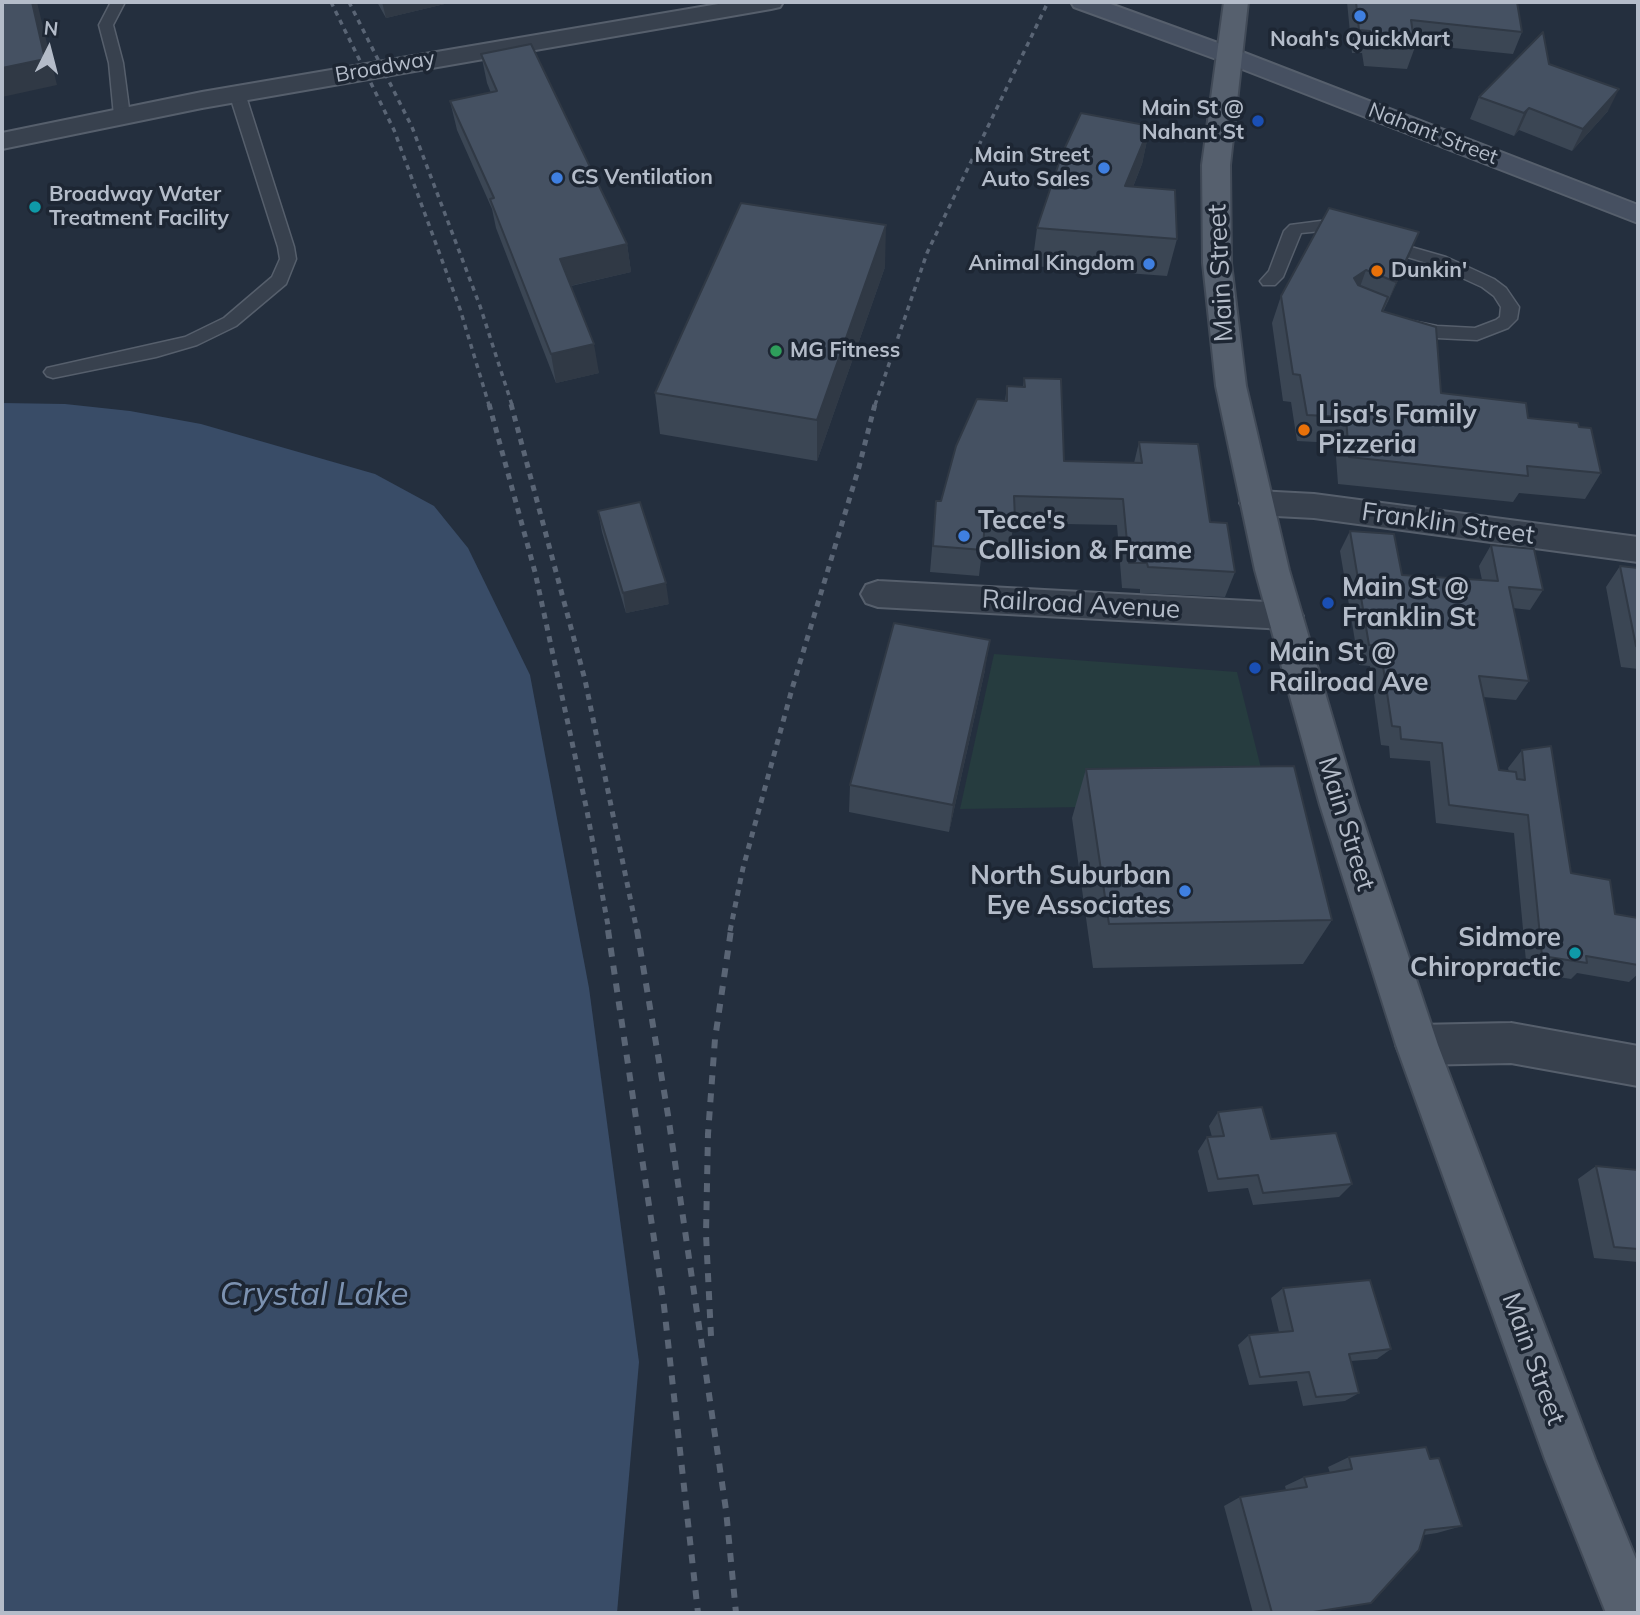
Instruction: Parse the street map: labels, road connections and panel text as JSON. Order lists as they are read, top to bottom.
{
  "streets": {
    "main road": ["Nahant Street", "Main Street"],
    "street": ["Broadway", "Franklin Street", "Railroad Avenue"]
  },
  "crossings": [
    ["Nahant Street", "Main Street"],
    ["Main Street", "Franklin Street"],
    ["Main Street", "Railroad Avenue"]
  ],
  "water": ["Crystal Lake"],
  "places": [
    "Noah's QuickMart",
    "Main St @ Nahant St",
    "Main Street Auto Sales",
    "CS Ventilation",
    "Broadway Water Treatment Facility",
    "Animal Kingdom",
    "Dunkin'",
    "MG Fitness",
    "Lisa's Family Pizzeria",
    "Tecce's Collision & Frame",
    "Main St @ Franklin St",
    "Main St @ Railroad Ave",
    "North Suburban Eye Associates",
    "Sidmore Chiropractic"
  ],
  "north": "top"
}
